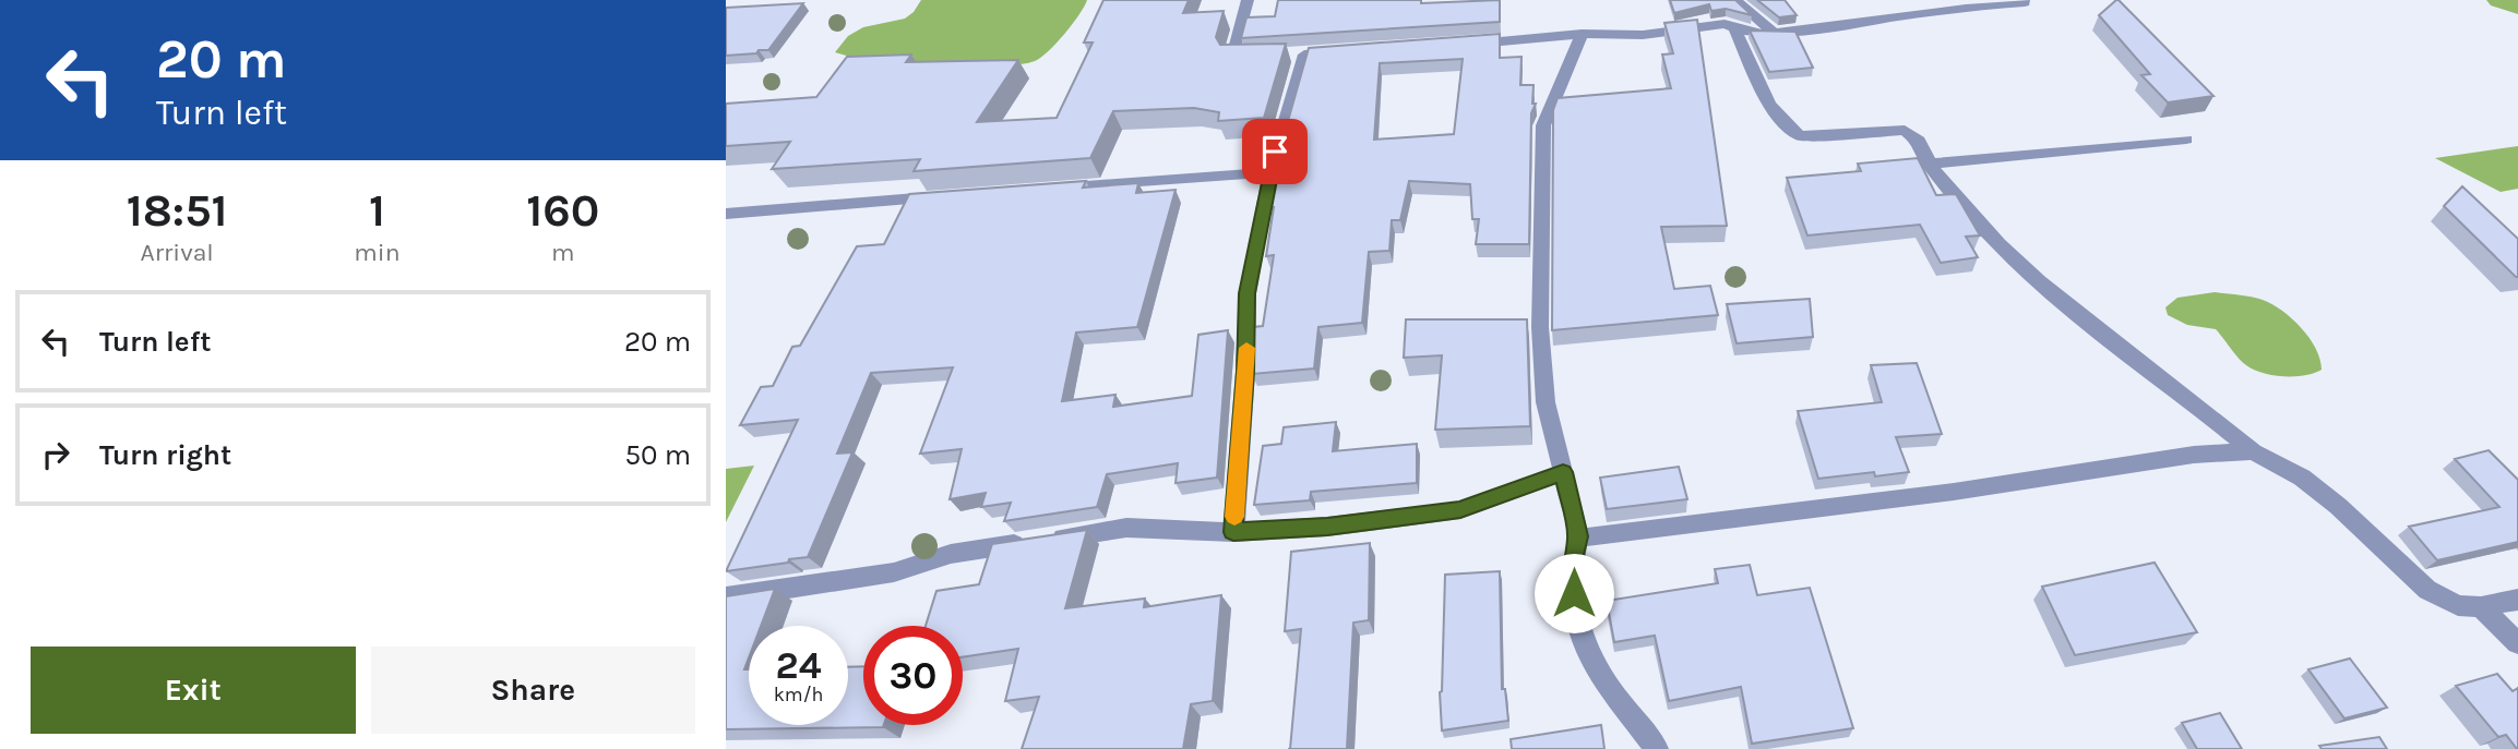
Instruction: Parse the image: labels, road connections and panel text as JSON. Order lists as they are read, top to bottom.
{
  "page": {
    "turn": ["20 m", "Turn left"],
    "eta": [
      "18:51",
      "Arrival",
      "1",
      "min",
      "160",
      "m"
    ],
    "list": [
      {
        "name": "Turn left",
        "value": "20 m"
      },
      {
        "name": "Turn right",
        "value": "50 m"
      }
    ],
    "speed": "24 km/h",
    "limit": "30",
    "buttons": ["Exit", "Share"]
  }
}
